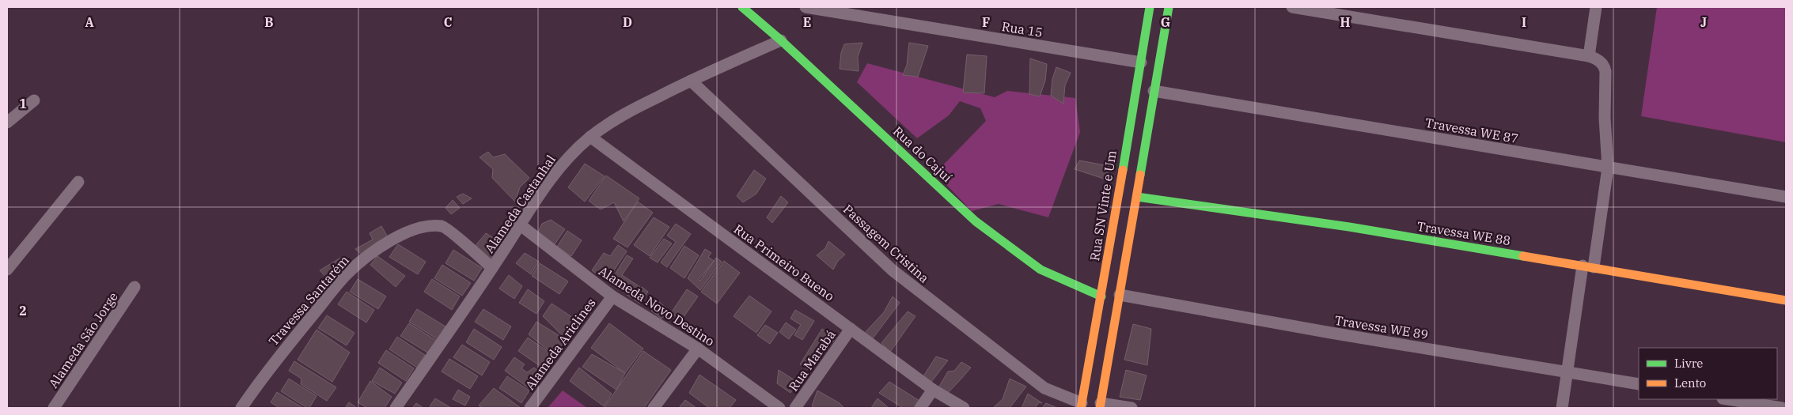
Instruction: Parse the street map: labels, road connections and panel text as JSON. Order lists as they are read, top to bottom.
{
  "streets": {
    "street": [
      "Rua 15",
      "Travessa WE 87",
      "Rua do Cajuí",
      "Alameda Castanhal",
      "Rua SN Vinte e Um",
      "Travessa WE 88",
      "Passagem Cristina",
      "Rua Primeiro Bueno",
      "Travessa Santarém",
      "Alameda Novo Destino",
      "Travessa WE 89",
      "Alameda São Jorge",
      "Alameda Ariclines",
      "Rua Marabá"
    ]
  },
  "crossings": [
    ["Rua 15", "Rua SN Vinte e Um"],
    ["Rua do Cajuí", "Alameda Castanhal"],
    ["Rua do Cajuí", "Rua SN Vinte e Um"],
    ["Alameda Castanhal", "Passagem Cristina"],
    ["Alameda Castanhal", "Rua Primeiro Bueno"],
    ["Alameda Castanhal", "Travessa Santarém"],
    ["Alameda Castanhal", "Alameda Novo Destino"],
    ["Rua SN Vinte e Um", "Passagem Cristina"],
    ["Rua Primeiro Bueno", "Rua Marabá"],
    ["Alameda Novo Destino", "Alameda Ariclines"]
  ],
  "legend": ["Livre", "Lento"],
  "grid": {
    "columns": [
      "A",
      "B",
      "C",
      "D",
      "E",
      "F",
      "G",
      "H",
      "I",
      "J"
    ],
    "rows": ["1", "2"]
  }
}
